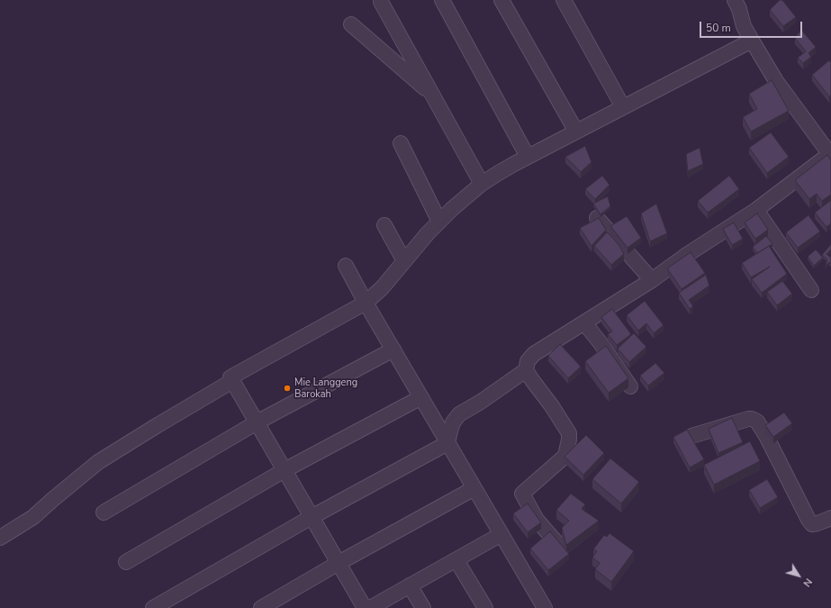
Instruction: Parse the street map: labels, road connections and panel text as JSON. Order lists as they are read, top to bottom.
{
  "places": ["Mie Langgeng Barokah"],
  "scale_bar": "50 m",
  "north": "bottom right"
}
